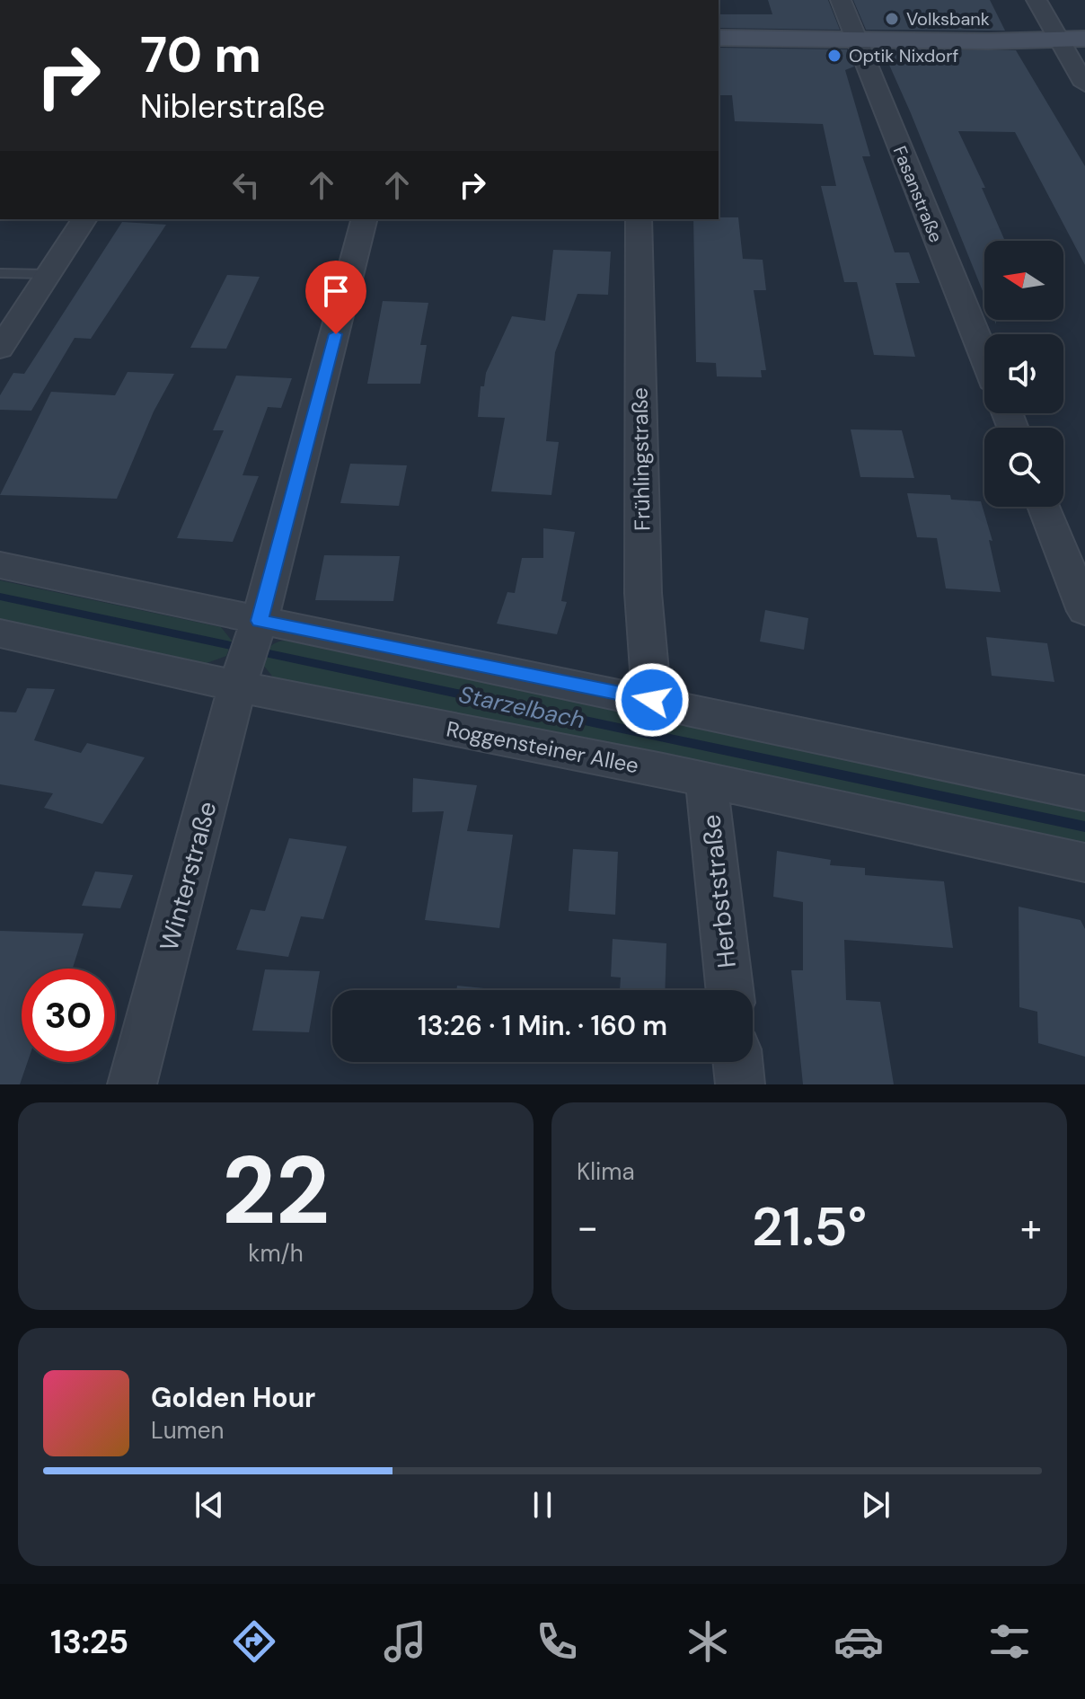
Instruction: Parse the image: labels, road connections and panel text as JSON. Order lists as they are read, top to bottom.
{
  "streets": {
    "street": [
      "Fasanstraße",
      "Frühlingstraße",
      "Roggensteiner Allee",
      "Winterstraße",
      "Herbststraße"
    ]
  },
  "crossings": [
    ["Frühlingstraße", "Roggensteiner Allee"],
    ["Roggensteiner Allee", "Winterstraße"],
    ["Roggensteiner Allee", "Herbststraße"]
  ],
  "water": ["Starzelbach"],
  "places": ["Volksbank", "Optik Nixdorf"],
  "north": "left",
  "page": {
    "turn": ["70 m", "Niblerstraße"],
    "limit": "30",
    "trip": "13:26 · 1 Min. · 160 m",
    "tile": [
      ["22", "km/h"],
      "Klima"
    ],
    "heat": ["−", "21.5°", "+"],
    "song": ["Golden Hour", "Lumen"],
    "tabs": "13:25"
  }
}
